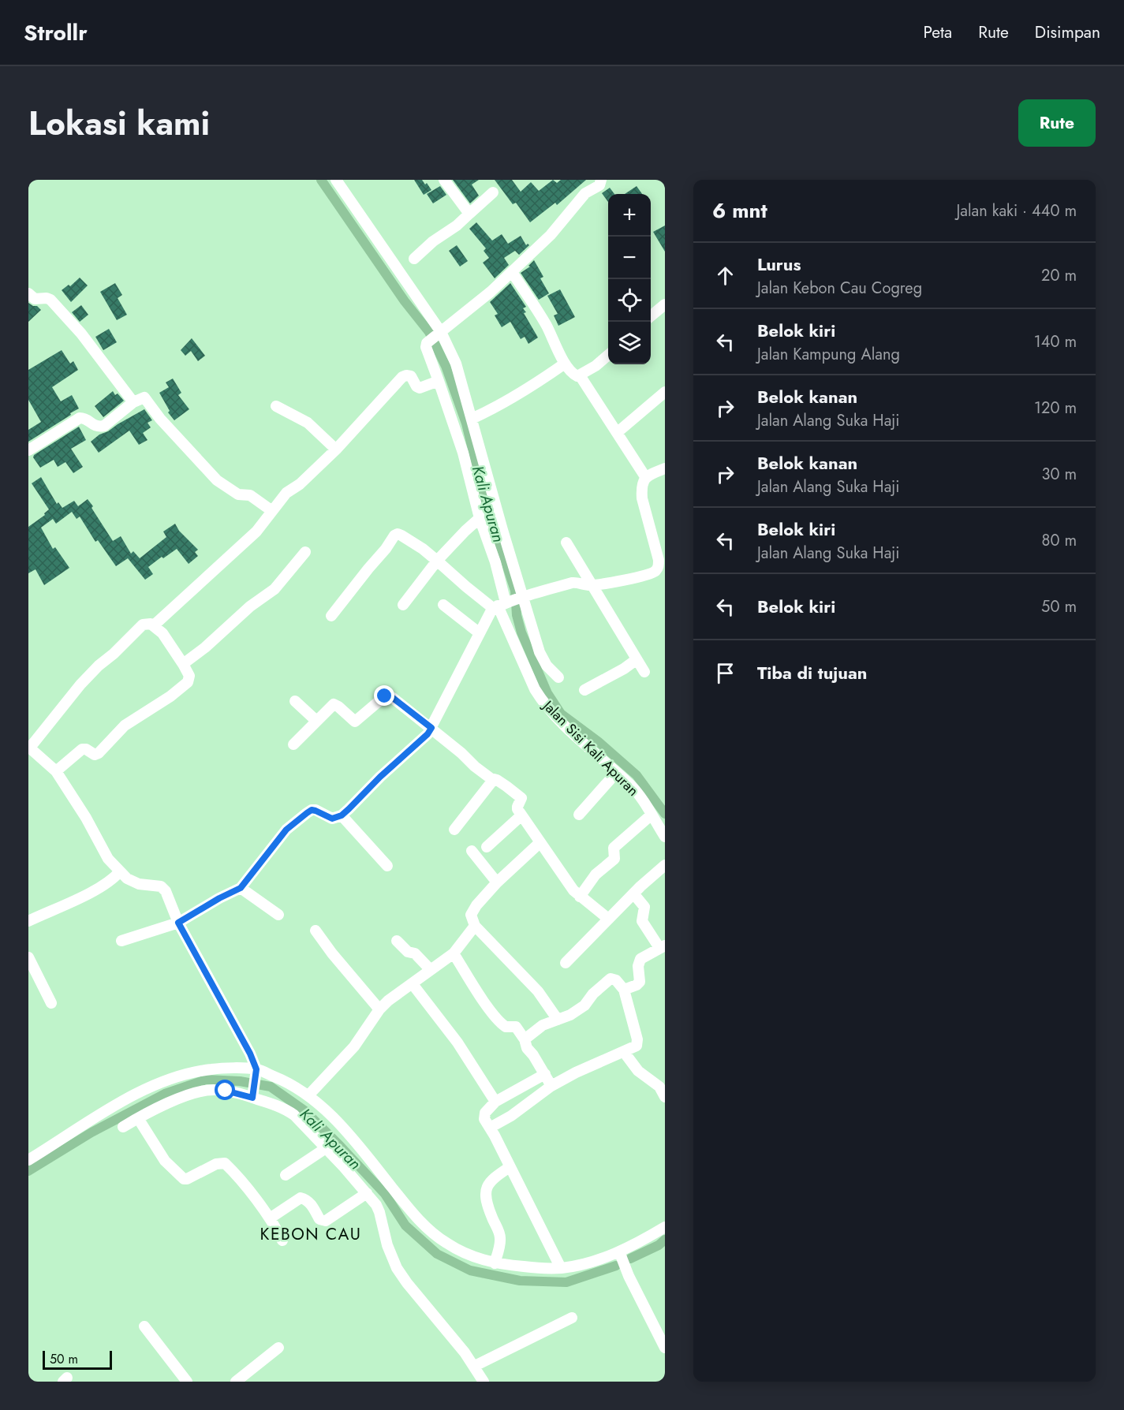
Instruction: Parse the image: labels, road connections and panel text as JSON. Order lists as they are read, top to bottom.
{
  "streets": {
    "street": ["Jalan Sisi Kali Apuran"]
  },
  "districts": ["KEBON CAU"],
  "water": ["Kali Apuran"],
  "scale_bar": "50 m",
  "page": {
    "header": "Strollr",
    "nav": ["Peta", "Rute", "Disimpan"],
    "title": "Lokasi kami",
    "buttons": "Rute",
    "heading": ["6 mnt", "Jalan kaki · 440 m"],
    "map_buttons": ["+", "−"],
    "list": [
      ["Lurus", "Jalan Kebon Cau Cogreg", "20 m"],
      ["Belok kiri", "Jalan Kampung Alang", "140 m"],
      ["Belok kanan", "Jalan Alang Suka Haji", "120 m"],
      ["Belok kanan", "Jalan Alang Suka Haji", "30 m"],
      ["Belok kiri", "Jalan Alang Suka Haji", "80 m"],
      ["Belok kiri", "50 m"],
      "Tiba di tujuan"
    ],
    "scale": "50 m"
  }
}
